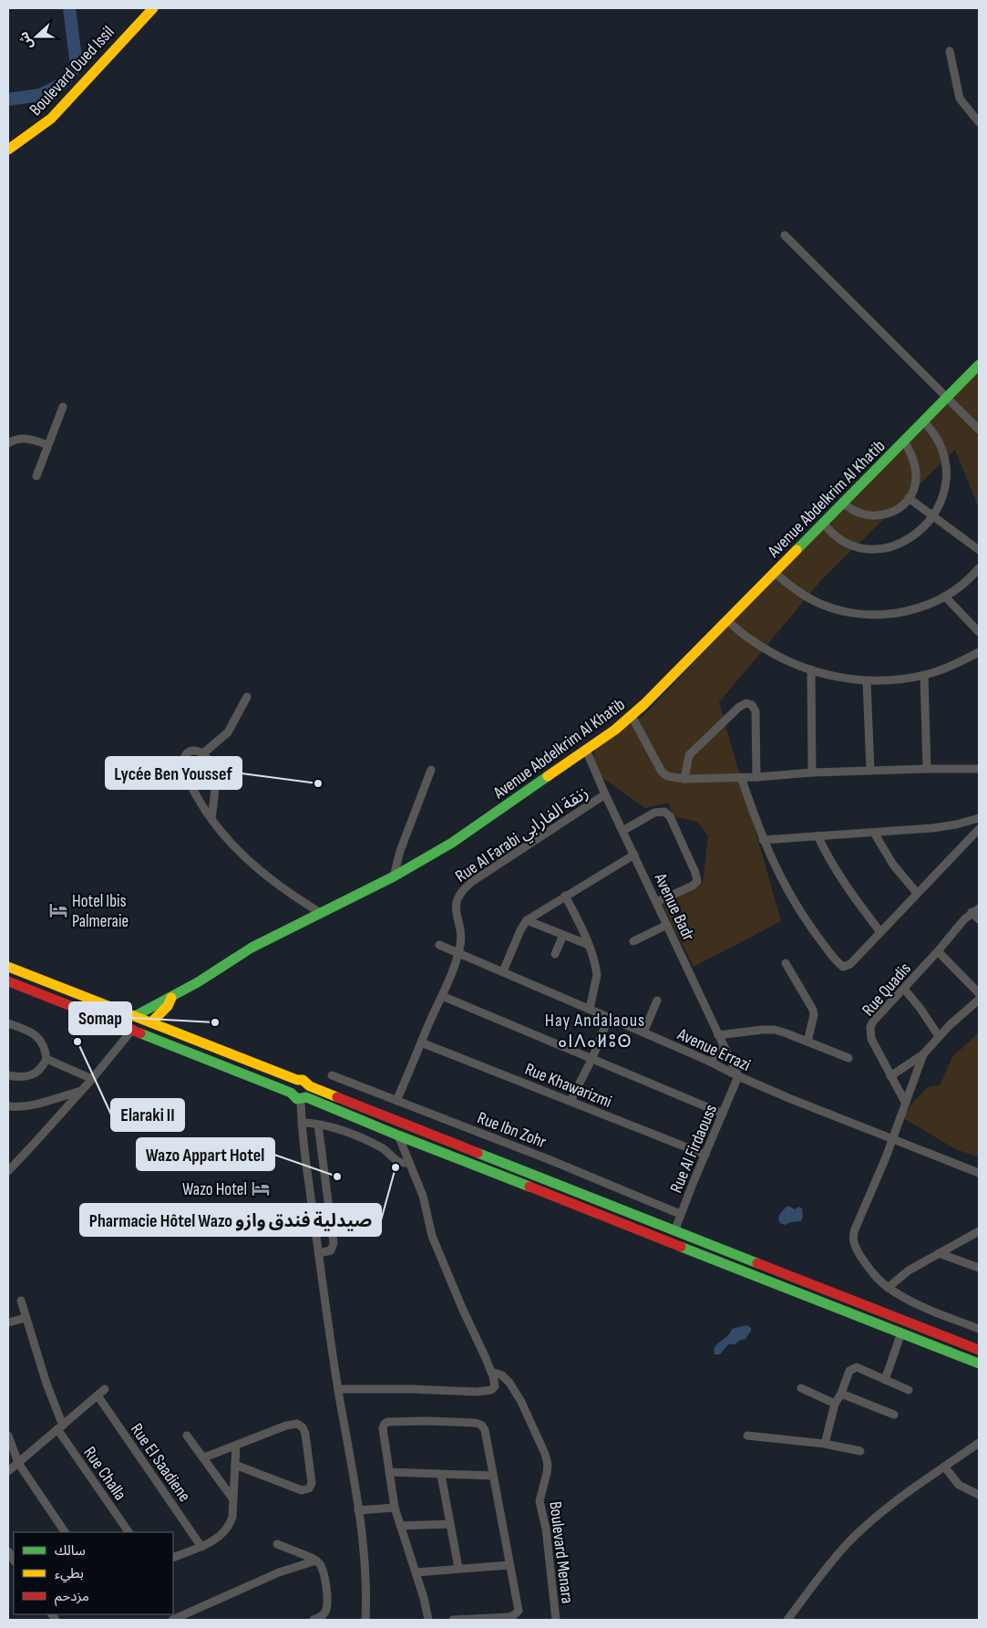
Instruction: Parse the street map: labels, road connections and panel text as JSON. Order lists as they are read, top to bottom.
{
  "streets": {
    "main road": ["Boulevard Oued Issil", "Avenue Abdelkrim Al Khatib"],
    "street": [
      "Rue Al Farabi زنقة الفارابي",
      "Avenue Badr",
      "Rue Quadis",
      "Avenue Errazi",
      "Rue Khawarizmi",
      "Rue Ibn Zohr",
      "Rue Al Firdaouss",
      "Rue El Saadiene",
      "Rue Challa",
      "Boulevard Menara"
    ]
  },
  "crossings": [
    ["Avenue Abdelkrim Al Khatib", "Avenue Badr"],
    ["Rue Al Farabi زنقة الفارابي", "Avenue Badr"],
    ["Rue Al Farabi زنقة الفارابي", "Avenue Errazi"],
    ["Avenue Badr", "Avenue Errazi"],
    ["Avenue Badr", "Rue Al Firdaouss"],
    ["Avenue Errazi", "Rue Al Firdaouss"],
    ["Rue Khawarizmi", "Rue Al Firdaouss"],
    ["Rue Ibn Zohr", "Rue Al Firdaouss"]
  ],
  "districts": ["Hay Andalaous ⴰⵏⴷⴰⵍⵓⵙ"],
  "places": {
    "other": [
      "Lycée Ben Youssef",
      "Somap",
      "Elaraki II",
      "Pharmacie Hôtel Wazo صيدلية فندق وازو",
      "Wazo Appart Hotel"
    ],
    "hotel": ["Hotel Ibis Palmeraie", "Wazo Hotel"]
  },
  "legend": ["سالك", "بطيء", "مزدحم"],
  "north": "left"
}
